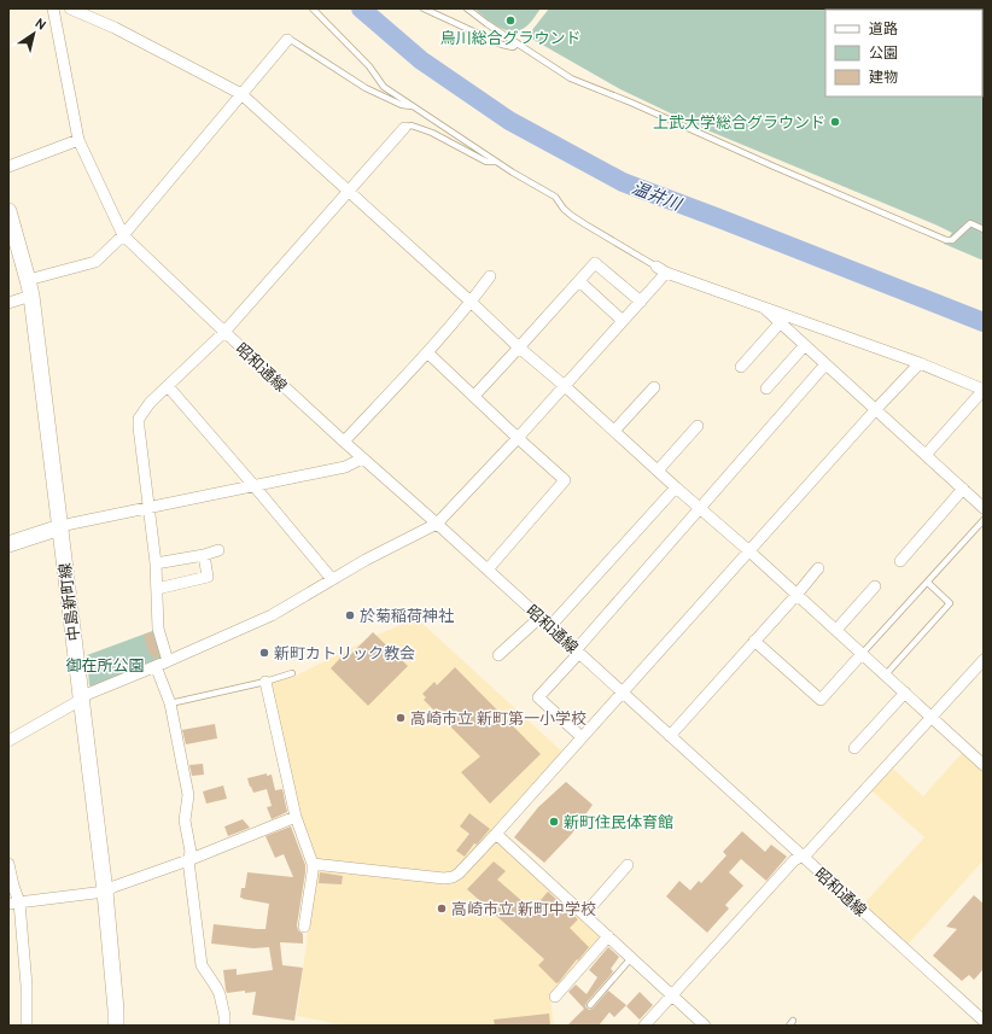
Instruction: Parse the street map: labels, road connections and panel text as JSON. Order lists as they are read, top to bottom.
{
  "streets": {
    "main road": ["中島新町線"],
    "street": ["昭和通線"]
  },
  "water": ["温井川"],
  "parks": ["御在所公園"],
  "places": [
    "烏川総合グラウンド",
    "上武大学総合グラウンド",
    "於菊稲荷神社",
    "新町カトリック教会",
    "高崎市立 新町第一小学校",
    "新町住民体育館",
    "高崎市立 新町中学校"
  ],
  "legend": ["道路", "公園", "建物"],
  "north": "top right"
}
